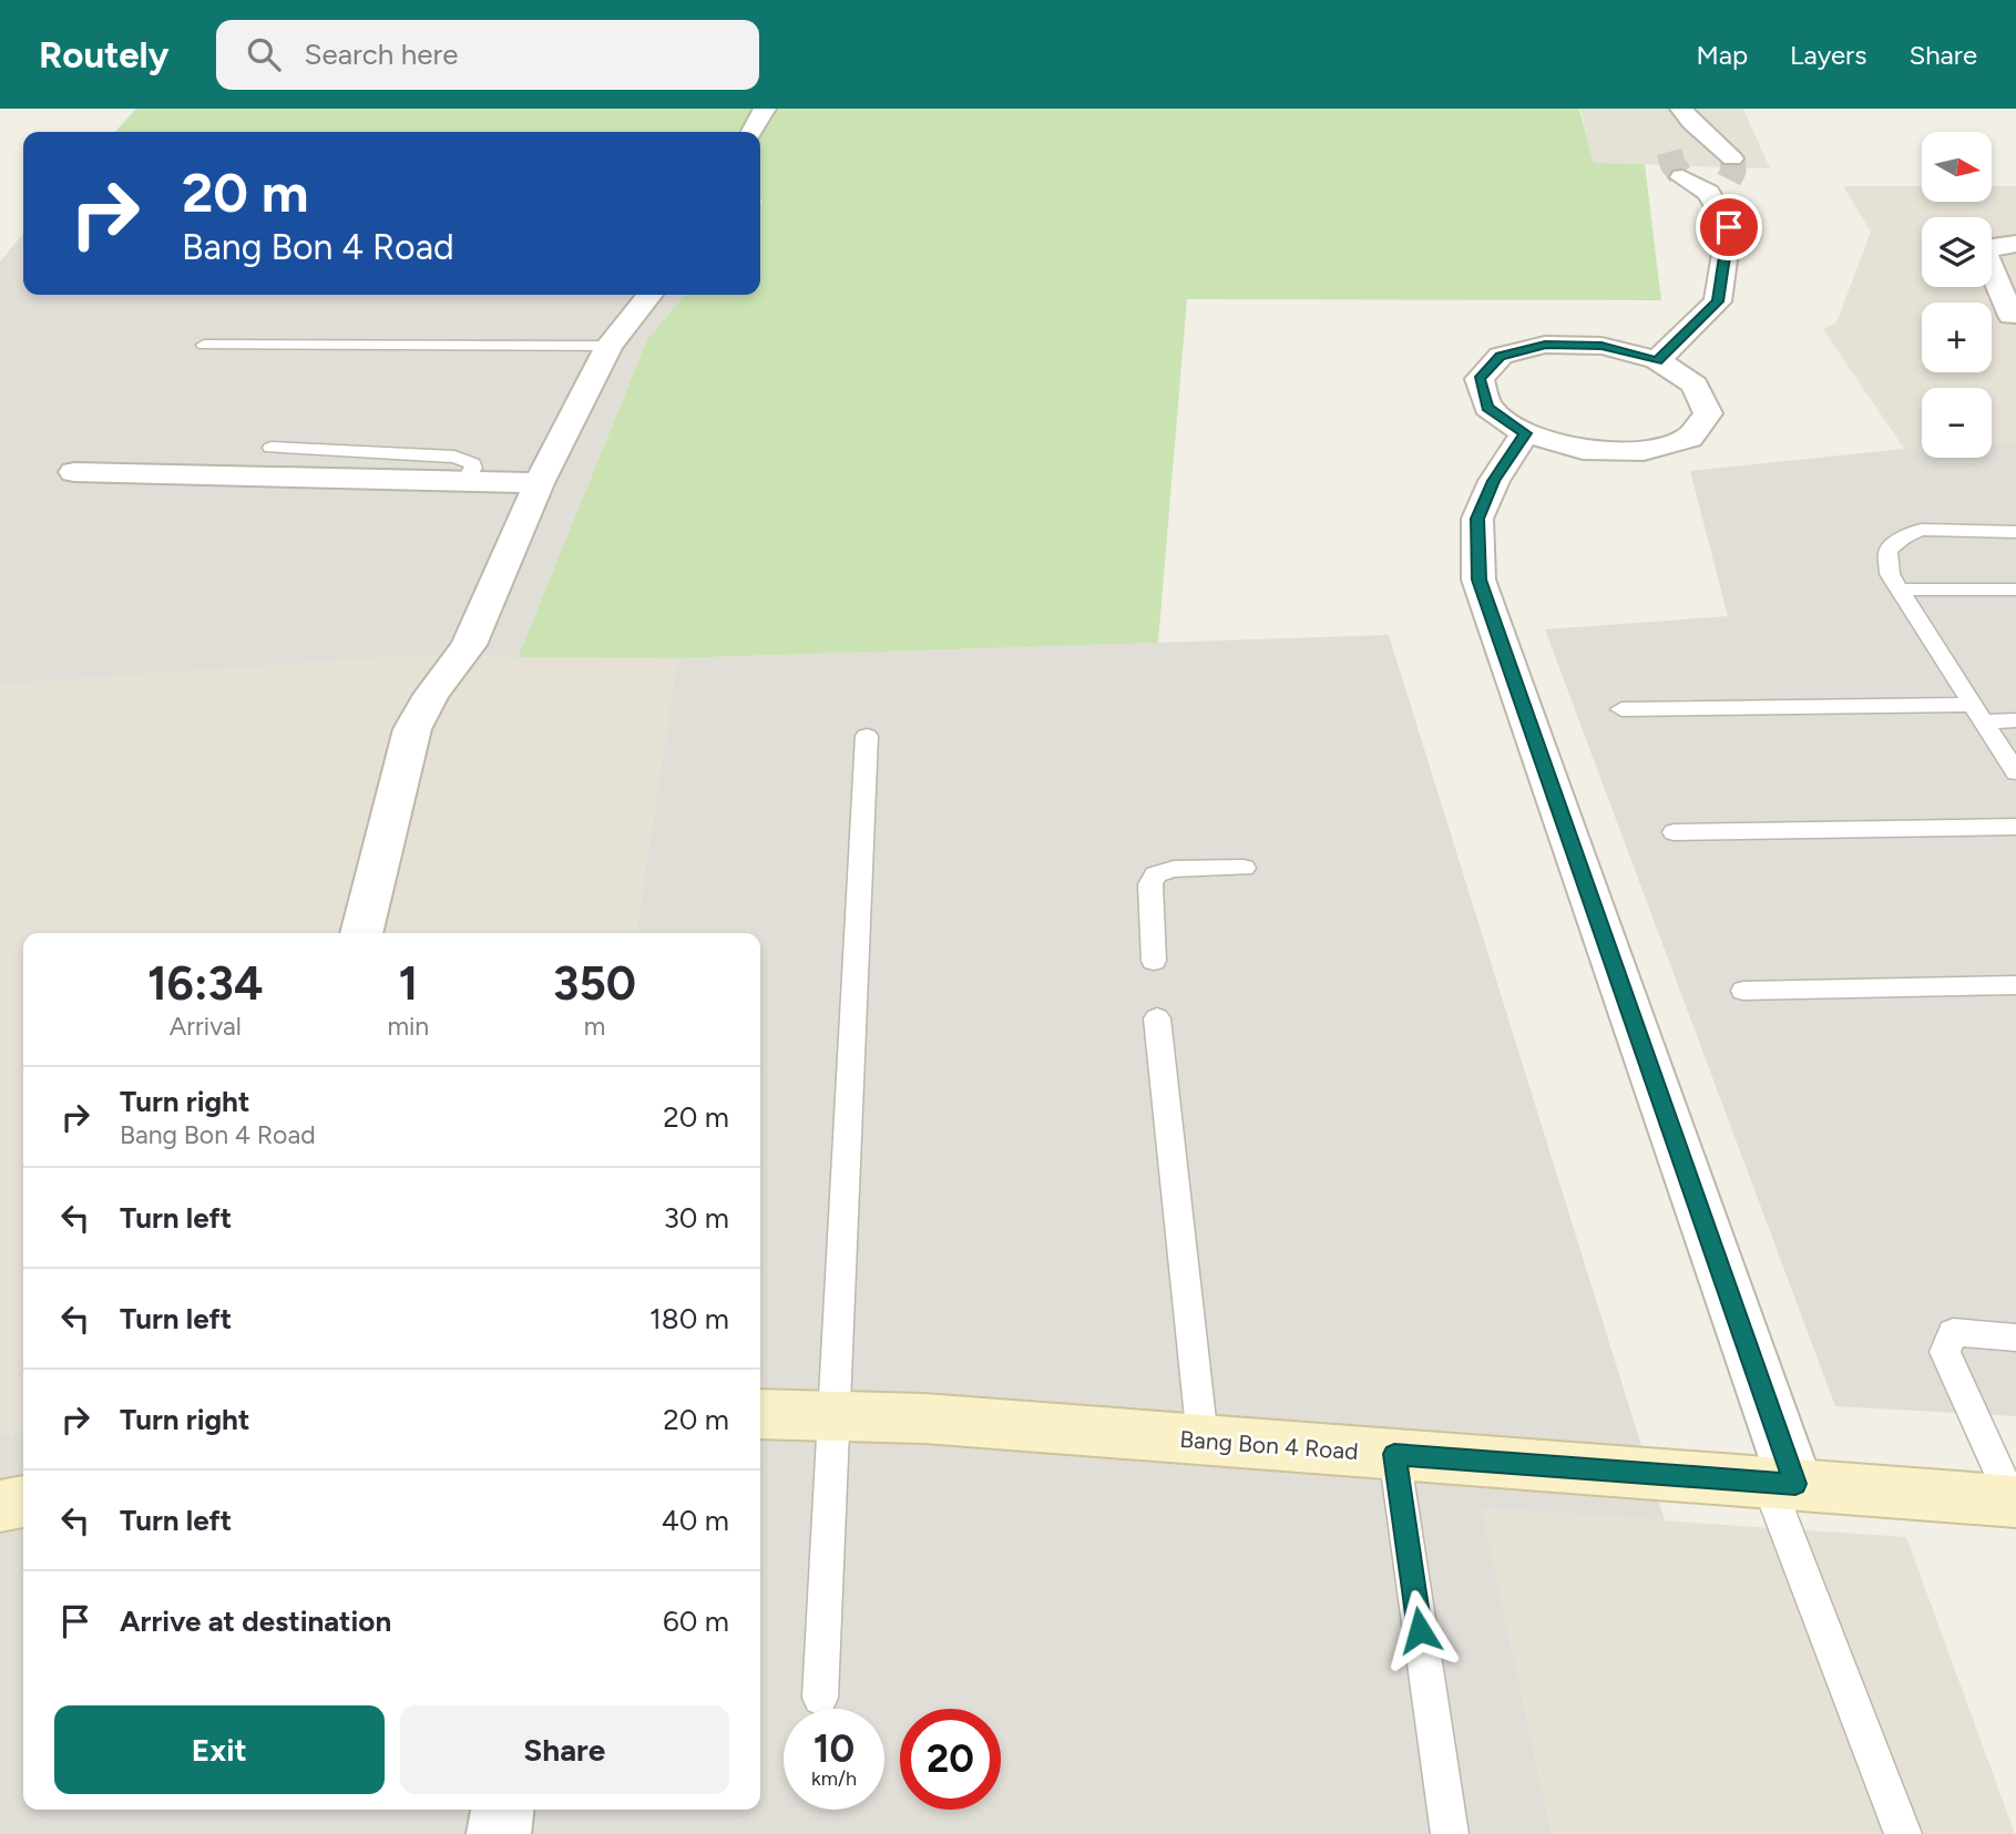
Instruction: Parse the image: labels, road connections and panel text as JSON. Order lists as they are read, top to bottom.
{
  "streets": {
    "street": ["Bang Bon 4 Road"]
  },
  "north": "right",
  "page": {
    "header": "Routely",
    "search": "Search here",
    "nav": ["Map", "Layers", "Share"],
    "map_buttons": ["+", "−"],
    "turn": ["20 m", "Bang Bon 4 Road"],
    "eta": [
      "16:34",
      "Arrival",
      "1",
      "min",
      "350",
      "m"
    ],
    "list": [
      {
        "name": "Turn right",
        "note": "Bang Bon 4 Road",
        "value": "20 m"
      },
      {
        "name": "Turn left",
        "value": "30 m"
      },
      {
        "name": "Turn left",
        "value": "180 m"
      },
      {
        "name": "Turn right",
        "value": "20 m"
      },
      {
        "name": "Turn left",
        "value": "40 m"
      },
      {
        "name": "Arrive at destination",
        "value": "60 m"
      }
    ],
    "buttons": ["Exit", "Share"],
    "speed": "10 km/h",
    "limit": "20"
  }
}
